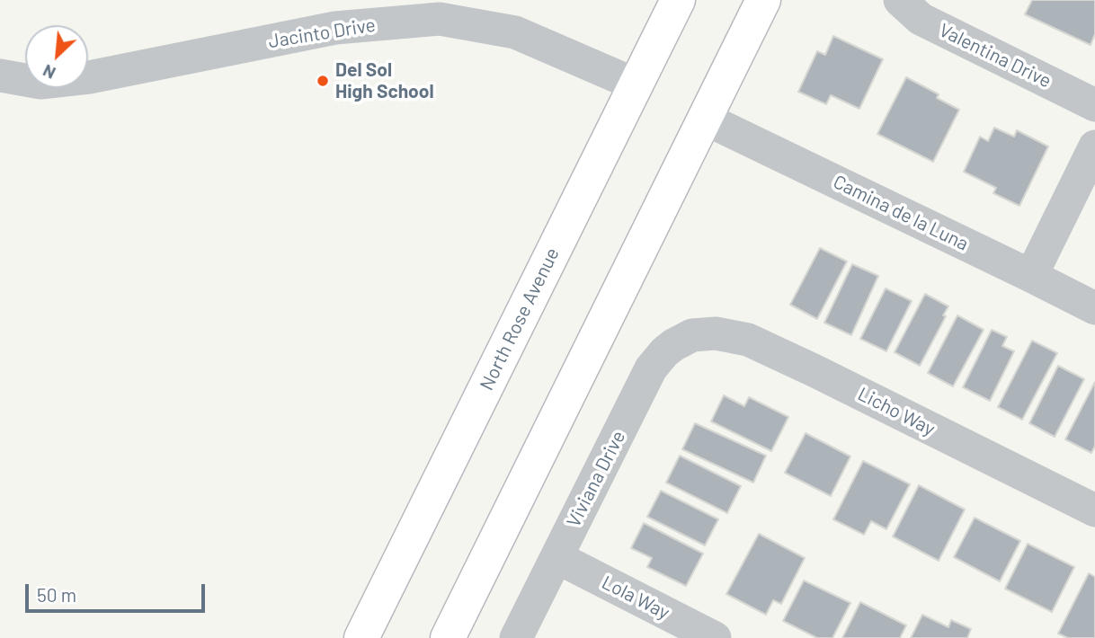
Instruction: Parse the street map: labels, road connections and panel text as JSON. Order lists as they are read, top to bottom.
{
  "streets": {
    "main road": ["North Rose Avenue"],
    "street": [
      "Jacinto Drive",
      "Valentina Drive",
      "Camina de la Luna",
      "Licho Way",
      "Viviana Drive",
      "Lola Way"
    ]
  },
  "crossings": [
    ["Jacinto Drive", "North Rose Avenue"],
    ["Licho Way", "Viviana Drive"],
    ["Viviana Drive", "Lola Way"]
  ],
  "places": ["Del Sol High School"],
  "scale_bar": "50 m",
  "north": "bottom left"
}
